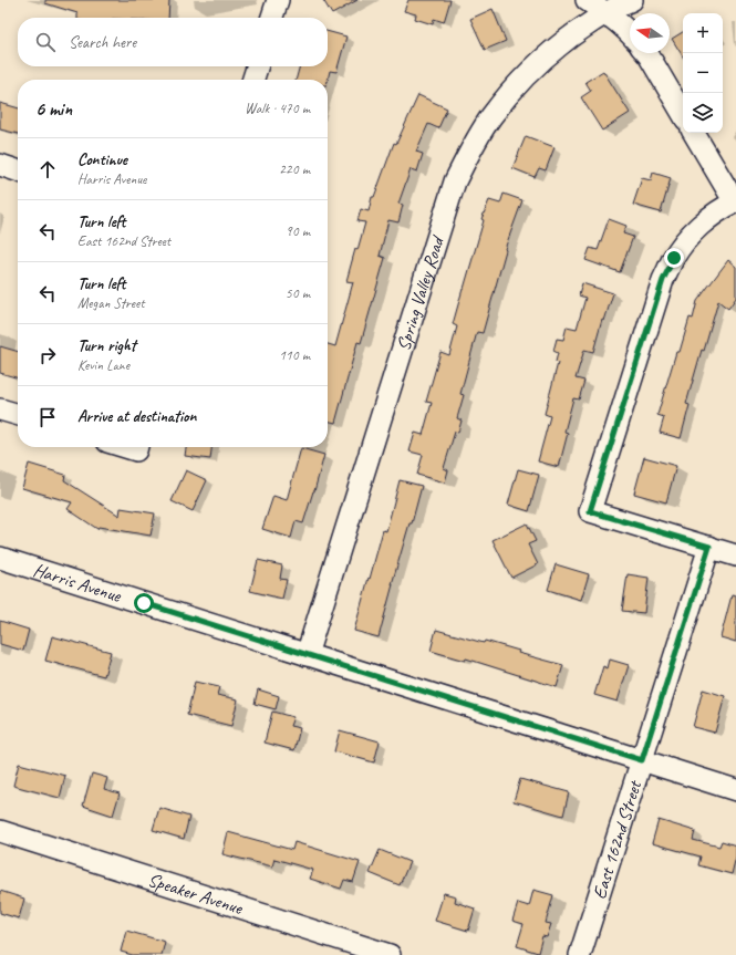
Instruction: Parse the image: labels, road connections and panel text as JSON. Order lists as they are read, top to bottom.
{
  "streets": {
    "street": [
      "Spring Valley Road",
      "Harris Avenue",
      "East 162nd Street",
      "Speaker Avenue"
    ]
  },
  "crossings": [
    ["Spring Valley Road", "Harris Avenue"],
    ["Harris Avenue", "East 162nd Street"]
  ],
  "north": "left",
  "page": {
    "map_buttons": ["+", "−"],
    "search": "Search here",
    "heading": ["6 min", "Walk · 470 m"],
    "list": [
      ["Continue", "Harris Avenue", "220 m"],
      ["Turn left", "East 162nd Street", "90 m"],
      ["Turn left", "Megan Street", "50 m"],
      ["Turn right", "Kevin Lane", "110 m"],
      "Arrive at destination"
    ]
  }
}
